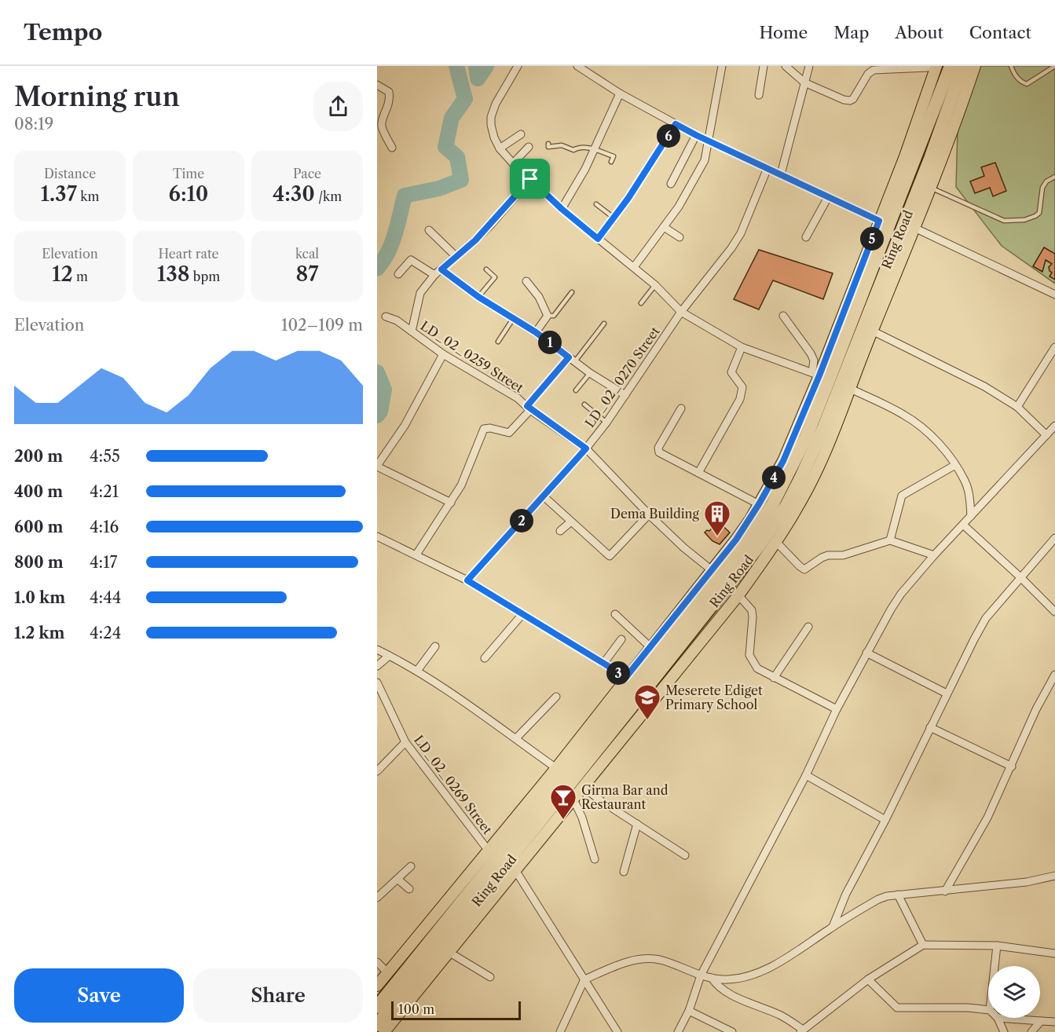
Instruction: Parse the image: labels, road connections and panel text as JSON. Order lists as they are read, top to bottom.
{
  "streets": {
    "highway": ["Ring Road"],
    "street": ["LD_02_0259 Street", "LD_02_0270 Street", "LD_02_0269 Street"]
  },
  "crossings": [
    ["LD_02_0259 Street", "LD_02_0270 Street"]
  ],
  "places": {
    "building": ["Dema Building"],
    "school or university": ["Meserete Ediget Primary School"],
    "bar": ["Girma Bar and Restaurant"]
  },
  "scale_bar": "100 m",
  "page": {
    "header": "Tempo",
    "nav": [
      "Home",
      "Map",
      "About",
      "Contact"
    ],
    "heading": ["Morning run", "08:19"],
    "pins": [
      "6",
      "5",
      "1",
      "4",
      "2",
      "3"
    ],
    "stats": [
      ["Distance", "1.37 km"],
      ["Time", "6:10"],
      ["Pace", "4:30 /km"],
      ["Elevation", "12 m"],
      ["Heart rate", "138 bpm"],
      ["kcal", "87"]
    ],
    "chart": ["Elevation", "102–109 m"],
    "list": [
      {
        "name": "200 m",
        "note": "4:55"
      },
      {
        "name": "400 m",
        "note": "4:21"
      },
      {
        "name": "600 m",
        "note": "4:16"
      },
      {
        "name": "800 m",
        "note": "4:17"
      },
      {
        "name": "1.0 km",
        "note": "4:44"
      },
      {
        "name": "1.2 km",
        "note": "4:24"
      }
    ],
    "buttons": ["Save", "Share"],
    "scale": "100 m"
  }
}
